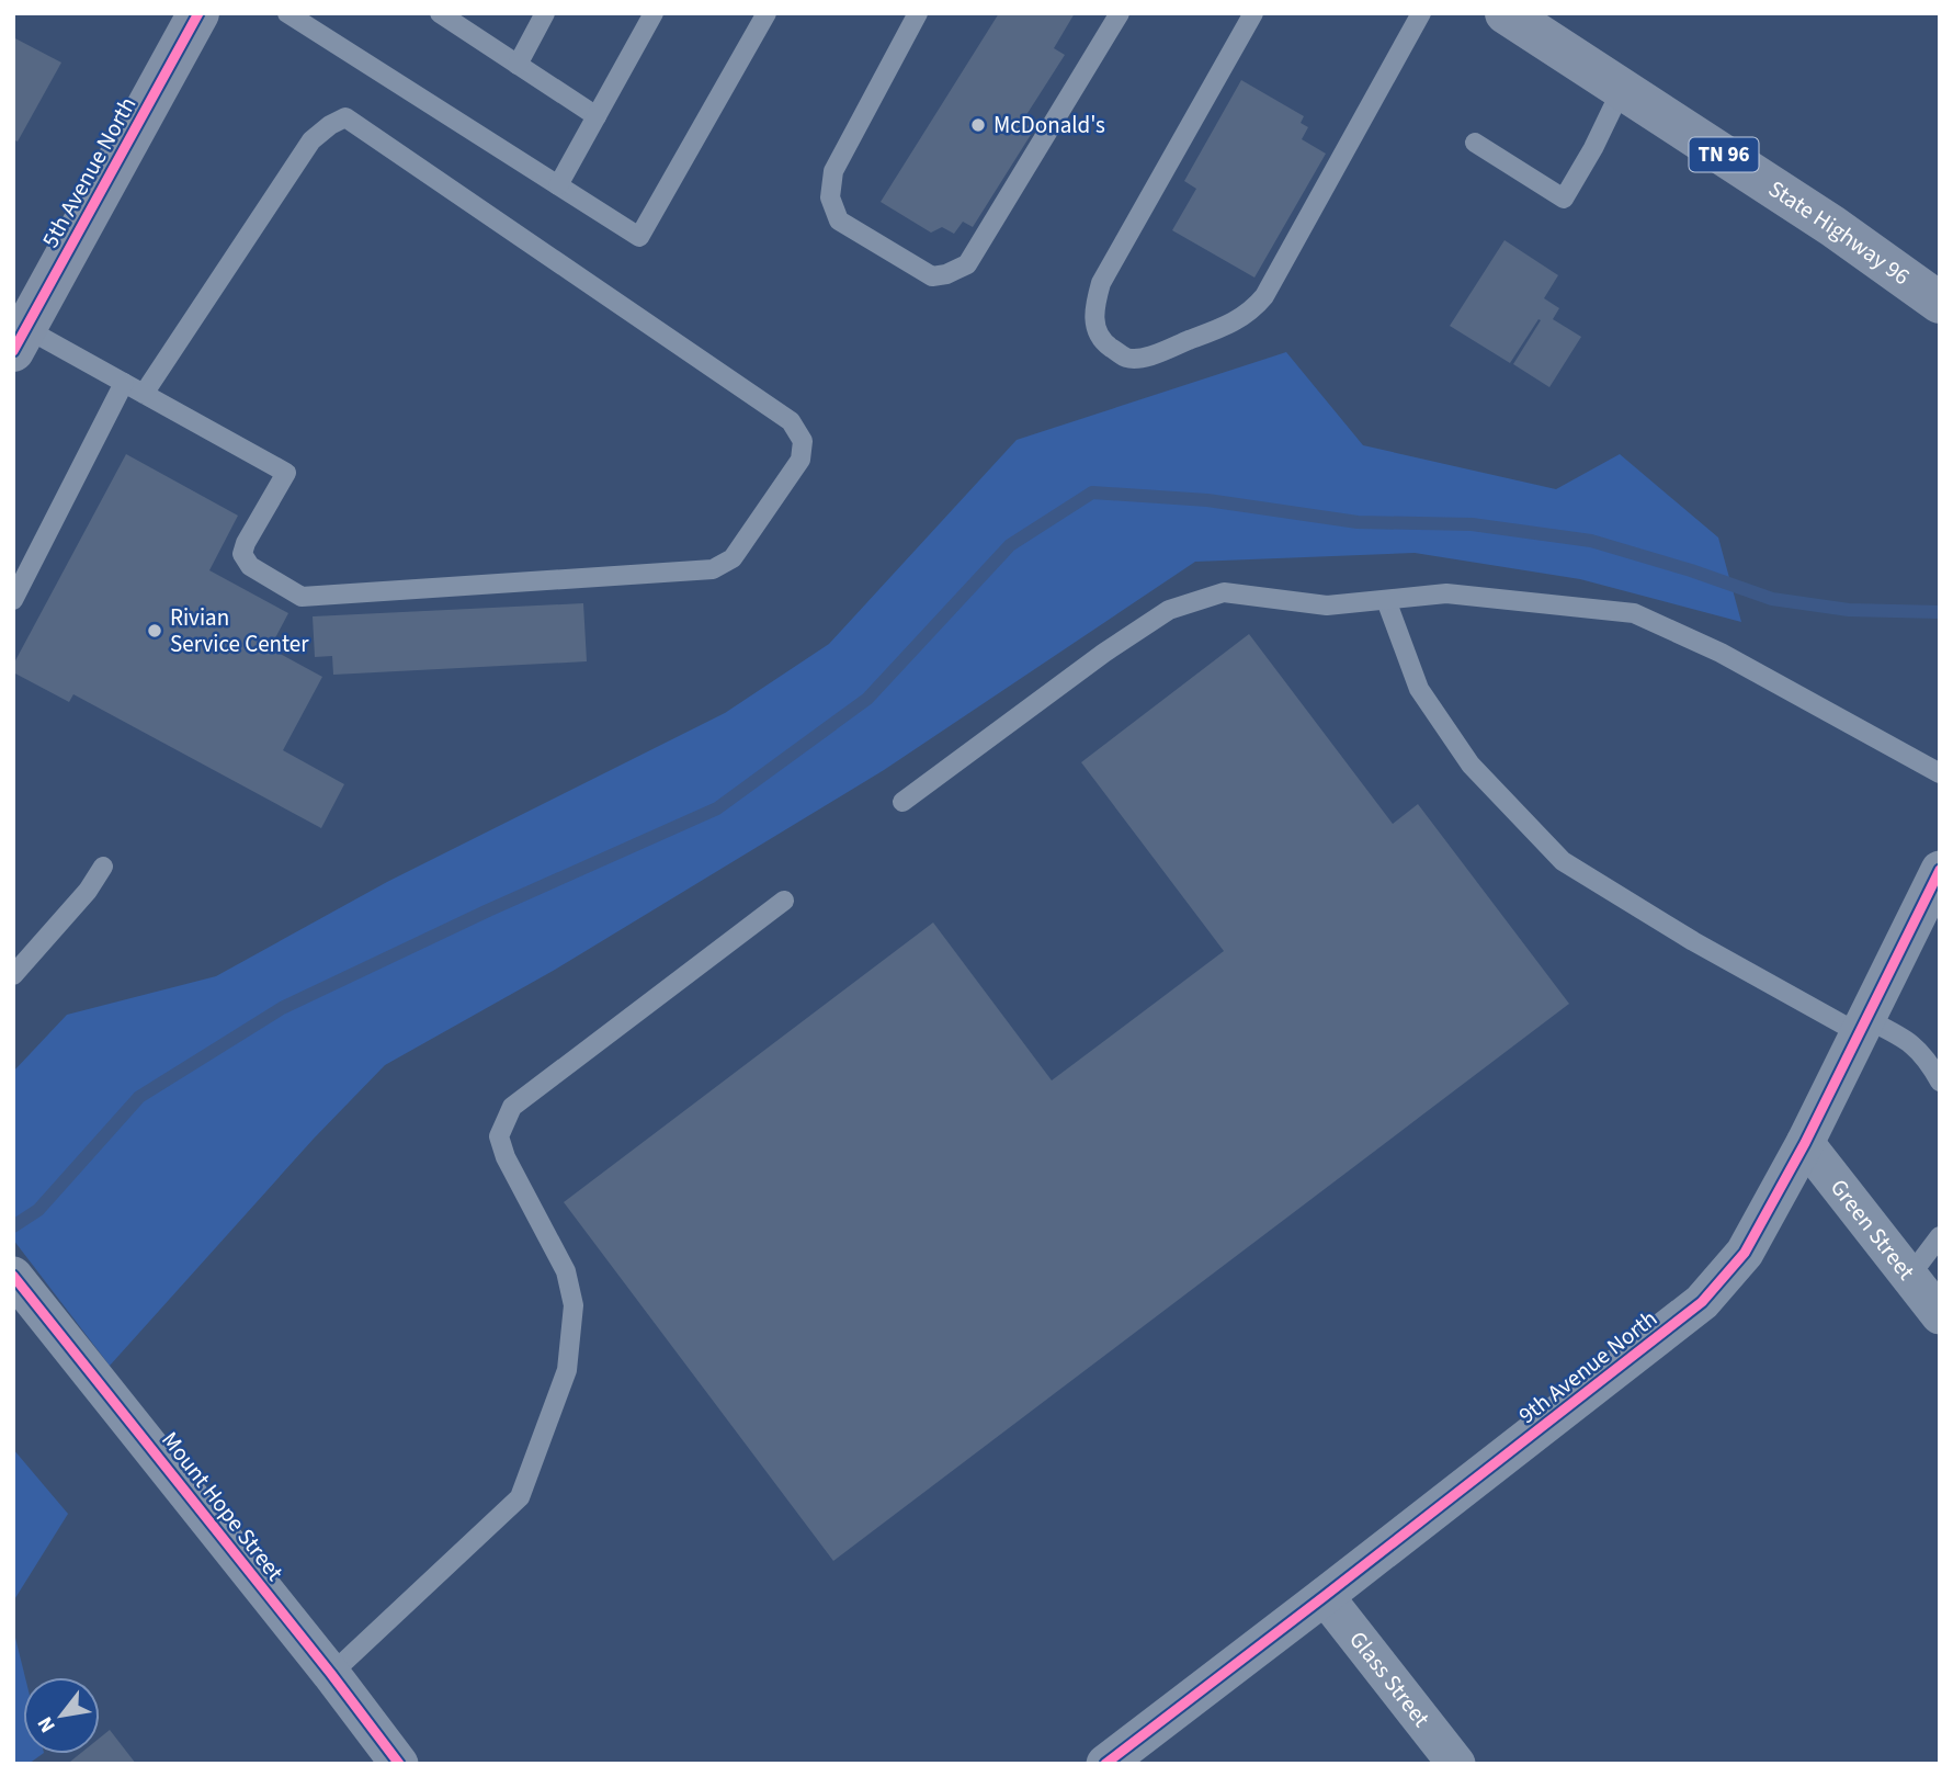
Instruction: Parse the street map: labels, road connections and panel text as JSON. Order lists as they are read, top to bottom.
{
  "streets": {
    "main road": ["TN 96", "5th Avenue North", "State Highway 96"],
    "street": [
      "Green Street",
      "9th Avenue North",
      "Mount Hope Street",
      "Glass Street"
    ]
  },
  "crossings": [
    ["Green Street", "9th Avenue North"],
    ["9th Avenue North", "Glass Street"]
  ],
  "places": ["McDonald's", "Rivian Service Center"],
  "north": "bottom left"
}
